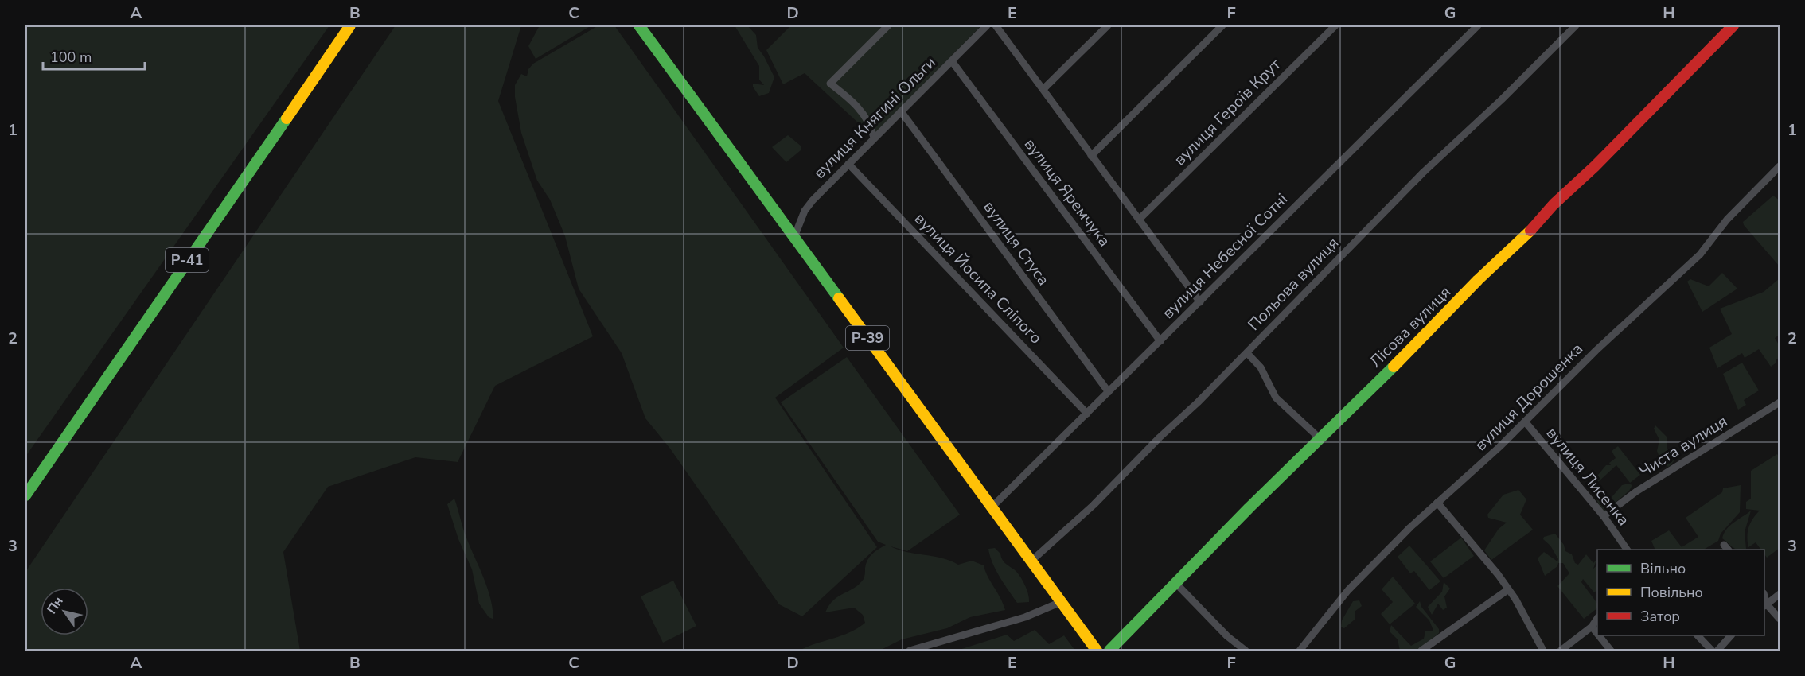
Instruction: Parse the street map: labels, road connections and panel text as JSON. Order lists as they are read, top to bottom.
{
  "streets": {
    "main road": ["Р-41", "Лісова вулиця", "Р-39"],
    "street": [
      "вулиця Героїв Крут",
      "вулиця Княгині Ольги",
      "вулиця Яремчука",
      "вулиця Стуса",
      "вулиця Небесної Сотні",
      "вулиця Йосипа Сліпого",
      "Польова вулиця",
      "вулиця Дорошенка",
      "Чиста вулиця",
      "вулиця Лисенка"
    ]
  },
  "crossings": [
    ["вулиця Княгині Ольги", "вулиця Яремчука"],
    ["вулиця Княгині Ольги", "вулиця Стуса"],
    ["вулиця Княгині Ольги", "вулиця Йосипа Сліпого"],
    ["вулиця Княгині Ольги", "Р-39"],
    ["вулиця Яремчука", "вулиця Небесної Сотні"],
    ["вулиця Стуса", "вулиця Небесної Сотні"],
    ["вулиця Небесної Сотні", "вулиця Йосипа Сліпого"],
    ["вулиця Небесної Сотні", "Р-39"],
    ["Польова вулиця", "Р-39"],
    ["вулиця Дорошенка", "вулиця Лисенка"],
    ["Чиста вулиця", "вулиця Лисенка"]
  ],
  "legend": ["Вільно", "Повільно", "Затор"],
  "scale_bar": "100 m",
  "north": "top left",
  "grid": {
    "columns": [
      "A",
      "B",
      "C",
      "D",
      "E",
      "F",
      "G",
      "H"
    ],
    "rows": ["1", "2", "3"]
  }
}
